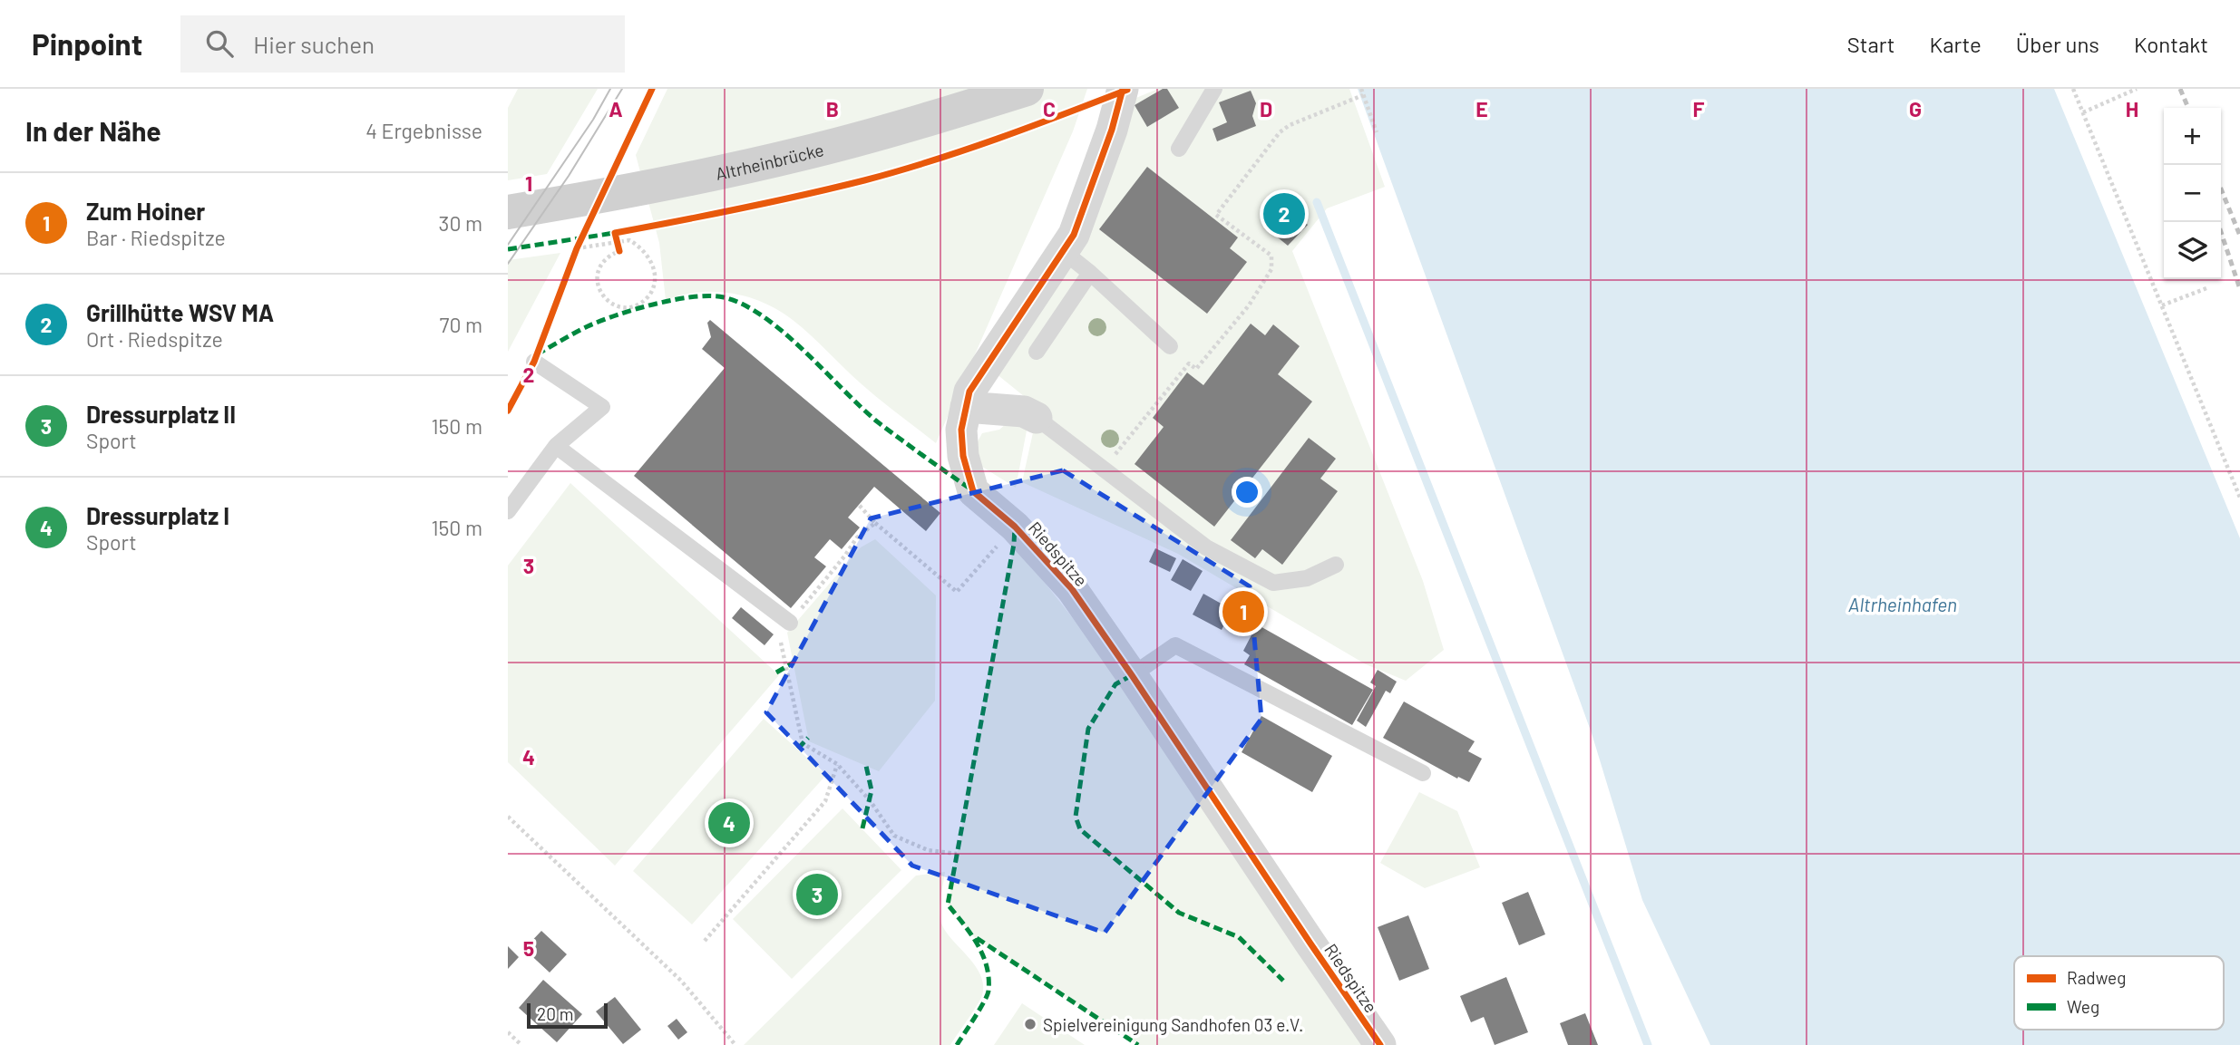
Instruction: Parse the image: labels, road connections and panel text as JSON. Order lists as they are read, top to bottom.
{
  "streets": {
    "main road": ["Altrheinbrücke"],
    "street": ["Riedspitze"]
  },
  "water": ["Altrheinhafen"],
  "places": ["Spielvereinigung Sandhofen 03 e.V."],
  "legend": ["Radweg", "Weg"],
  "scale_bar": "20 m",
  "page": {
    "header": "Pinpoint",
    "search": "Hier suchen",
    "nav": [
      "Start",
      "Karte",
      "Über uns",
      "Kontakt"
    ],
    "heading": ["In der Nähe", "4 Ergebnisse"],
    "map_buttons": ["+", "−"],
    "list": [
      {
        "mark": "1",
        "name": "Zum Hoiner",
        "note": "Bar · Riedspitze",
        "value": "30 m"
      },
      {
        "mark": "2",
        "name": "Grillhütte WSV MA",
        "note": "Ort · Riedspitze",
        "value": "70 m"
      },
      {
        "mark": "3",
        "name": "Dressurplatz II",
        "note": "Sport",
        "value": "150 m"
      },
      {
        "mark": "4",
        "name": "Dressurplatz I",
        "note": "Sport",
        "value": "150 m"
      }
    ],
    "pins": [
      "2",
      "1",
      "4",
      "3"
    ],
    "scale": "20 m"
  },
  "grid": {
    "columns": [
      "A",
      "B",
      "C",
      "D",
      "E",
      "F",
      "G",
      "H"
    ],
    "rows": [
      "1",
      "2",
      "3",
      "4",
      "5"
    ]
  }
}
